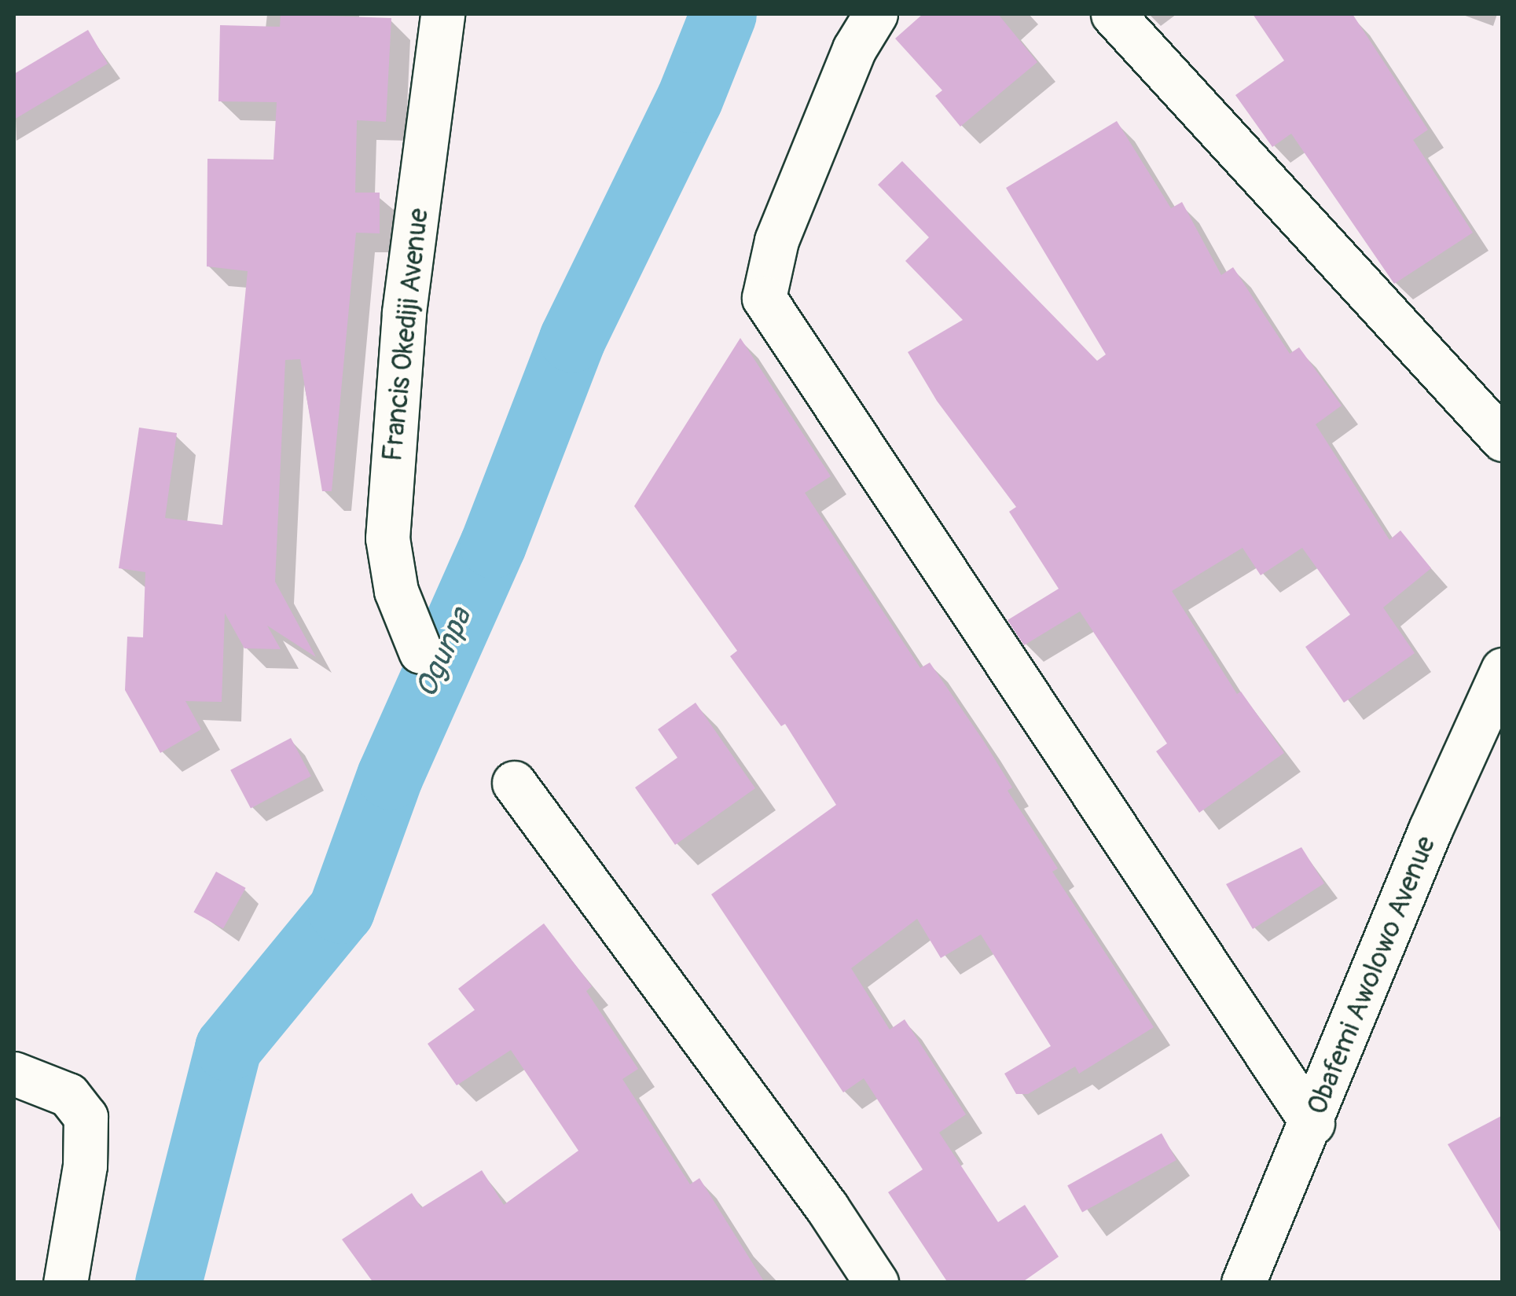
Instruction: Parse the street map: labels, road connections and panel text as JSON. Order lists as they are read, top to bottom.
{
  "streets": {
    "street": ["Francis Okediji Avenue", "Obafemi Awolowo Avenue"]
  },
  "water": ["Ogunpa"]
}
